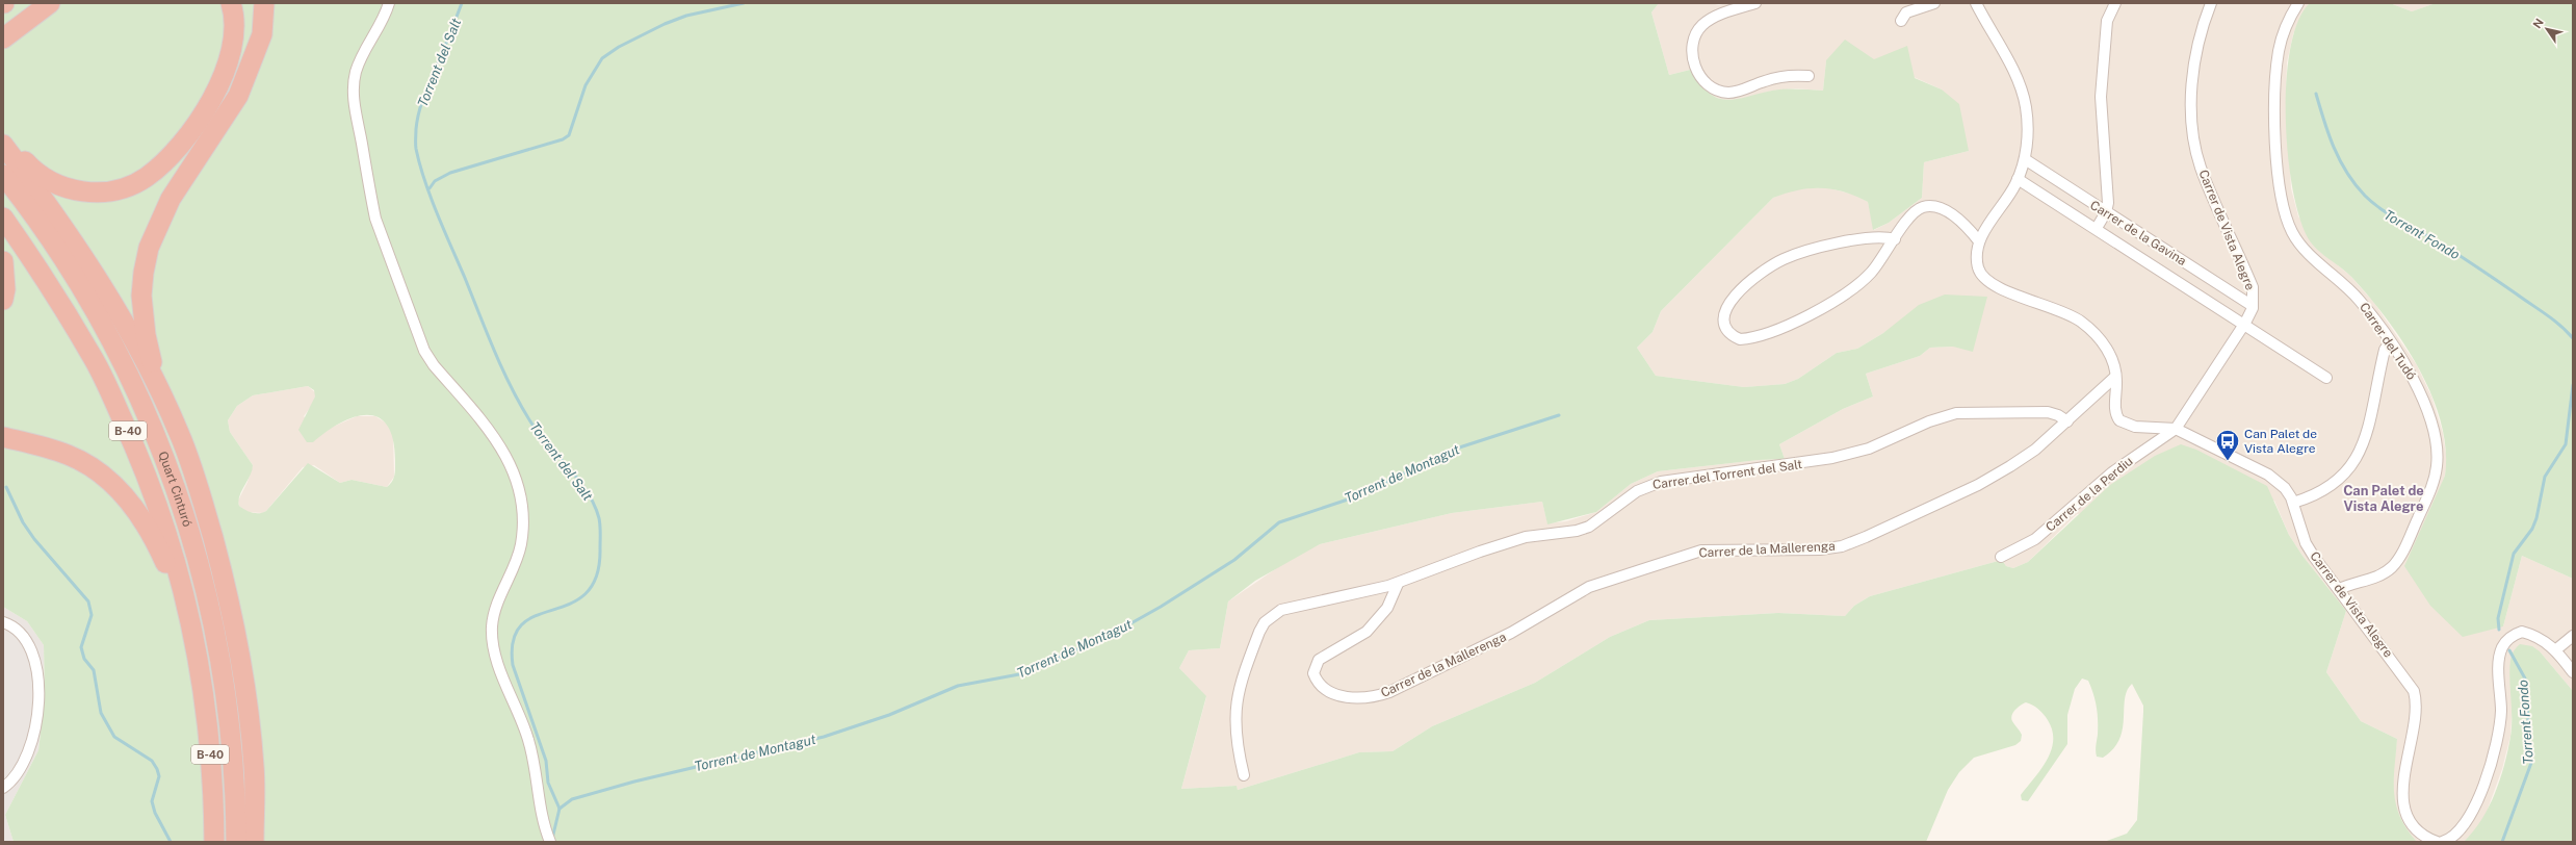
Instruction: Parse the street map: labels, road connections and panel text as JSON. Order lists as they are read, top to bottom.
{
  "streets": {
    "highway": ["B-40", "Quart Cinturó"],
    "street": [
      "Carrer de Vista Alegre",
      "Carrer de la Gavina",
      "Carrer del Tudó",
      "Carrer del Torrent del Salt",
      "Carrer de la Perdiu",
      "Carrer de la Mallerenga"
    ]
  },
  "crossings": [
    ["Carrer de Vista Alegre", "Carrer de la Gavina"],
    ["Carrer de Vista Alegre", "Carrer del Tudó"],
    ["Carrer de Vista Alegre", "Carrer de la Perdiu"],
    ["Carrer del Torrent del Salt", "Carrer de la Mallerenga"]
  ],
  "districts": ["Can Palet de Vista Alegre"],
  "water": ["Torrent del Salt", "Torrent Fondo", "Torrent de Montagut"],
  "places": {
    "bus stop": ["Can Palet de Vista Alegre"]
  },
  "north": "top left"
}
